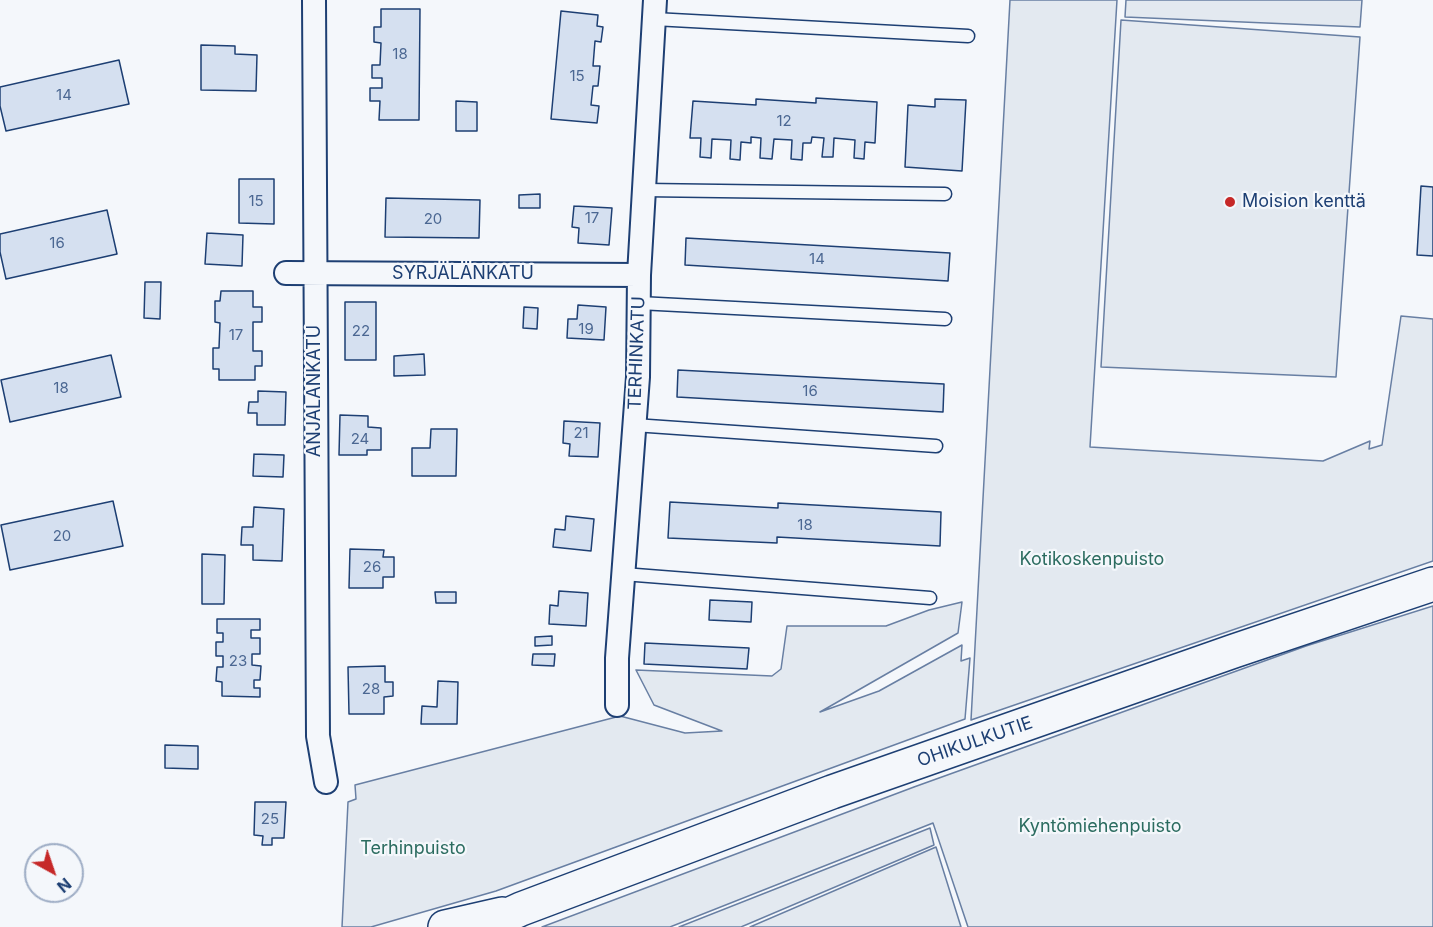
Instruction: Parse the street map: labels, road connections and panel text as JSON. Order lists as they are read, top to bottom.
{
  "streets": {
    "main road": ["OHIKULKUTIE"],
    "street": ["SYRJÄLÄNKATU", "TERHINKATU", "ANJALANKATU"]
  },
  "crossings": [
    ["SYRJÄLÄNKATU", "TERHINKATU"],
    ["SYRJÄLÄNKATU", "ANJALANKATU"]
  ],
  "parks": ["Kotikoskenpuisto", "Kyntömiehenpuisto", "Terhinpuisto"],
  "places": ["Moision kenttä"],
  "house_numbers": [
    "18",
    "15",
    "14",
    "12",
    "15",
    "17",
    "20",
    "16",
    "14",
    "19",
    "22",
    "17",
    "18",
    "16",
    "21",
    "24",
    "18",
    "20",
    "26",
    "23",
    "28",
    "25"
  ],
  "north": "bottom right"
}
